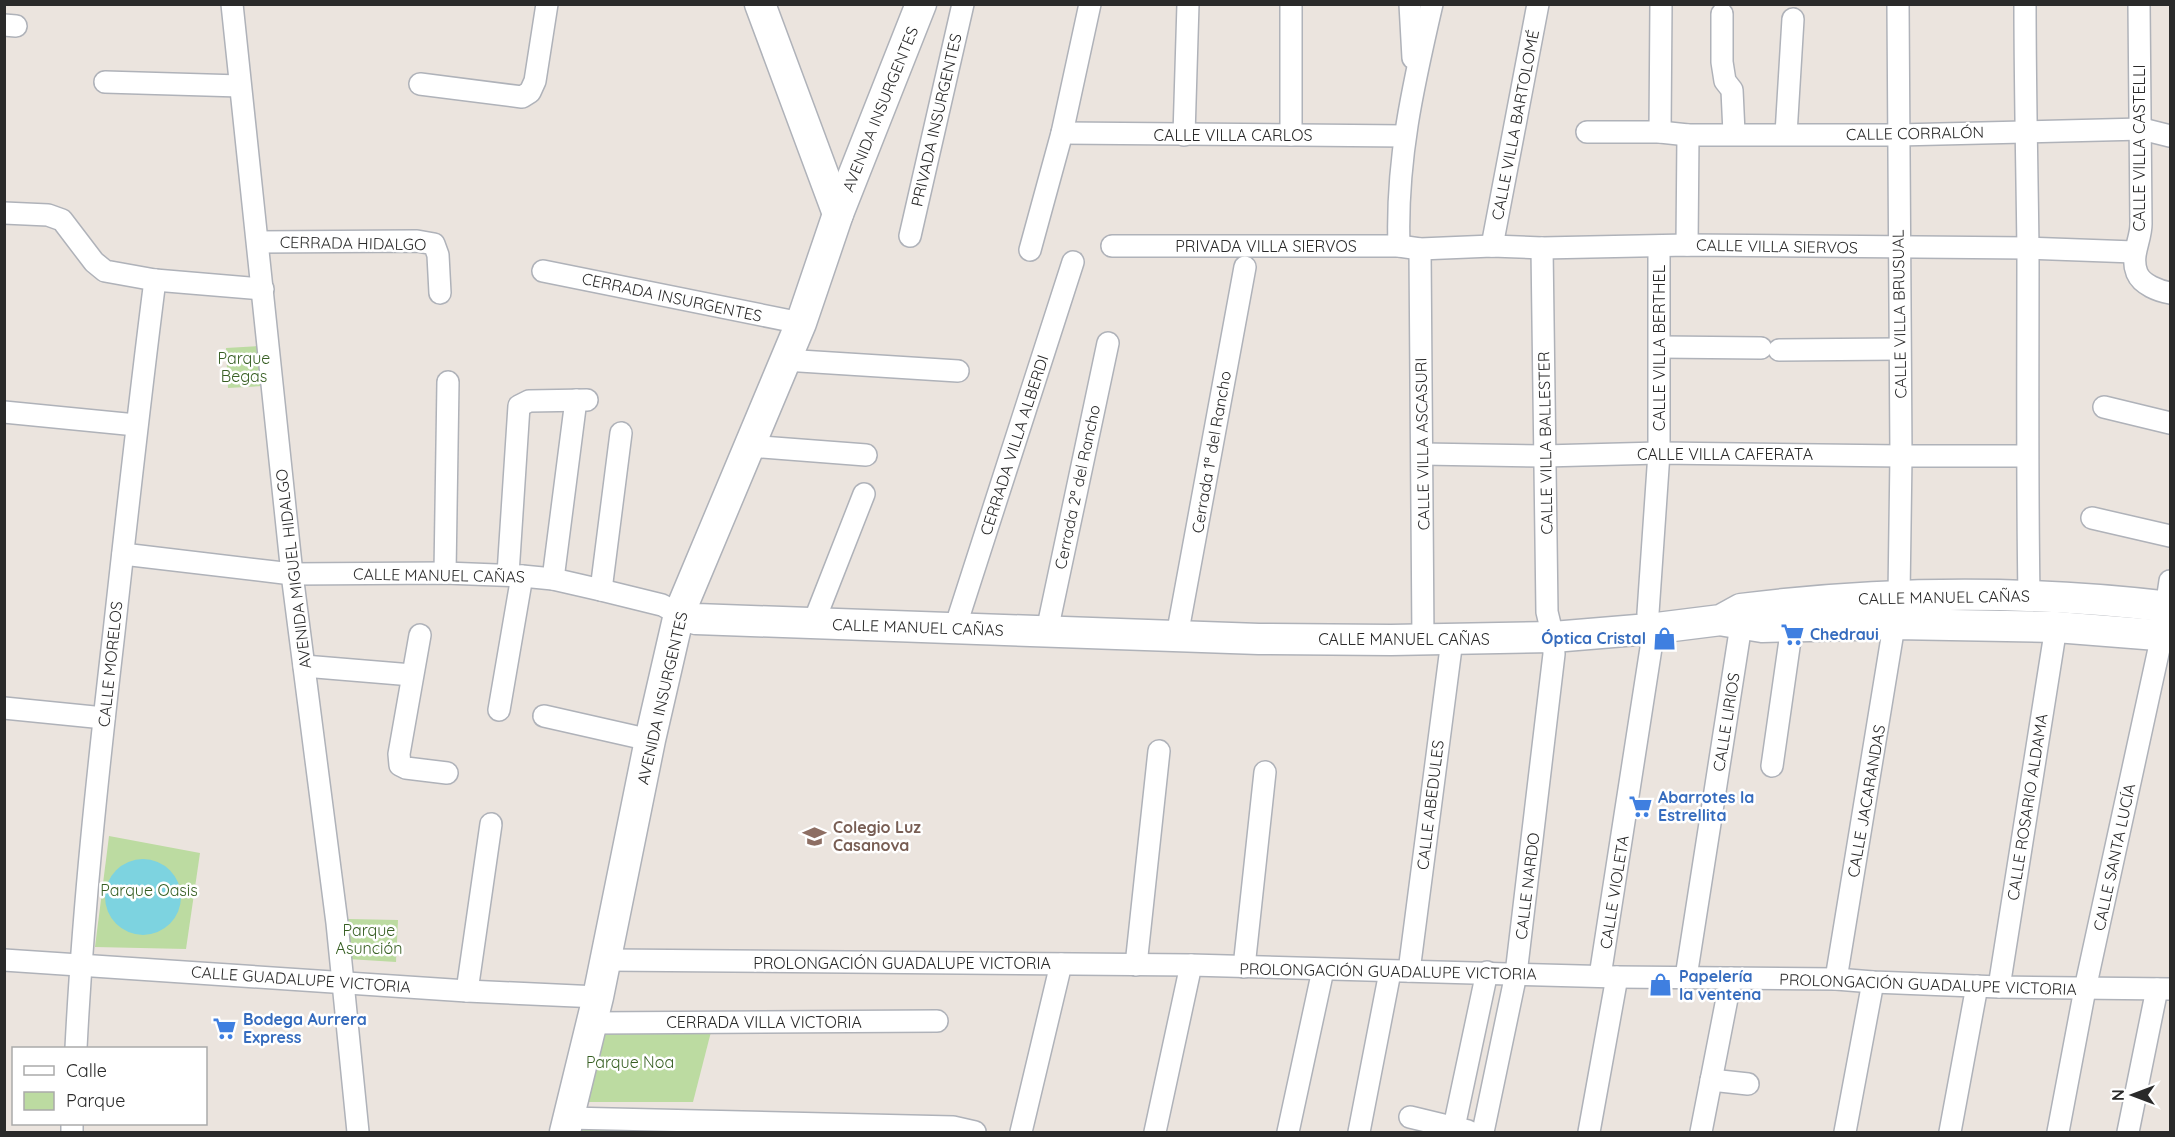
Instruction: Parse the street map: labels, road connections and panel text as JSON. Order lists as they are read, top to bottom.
{
  "streets": {
    "street": [
      "AVENIDA INSURGENTES",
      "PRIVADA INSURGENTES",
      "CALLE VILLA BARTOLOMÉ",
      "CALLE CORRALÓN",
      "CALLE VILLA CARLOS",
      "CALLE VILLA CASTELLI",
      "CERRADA HIDALGO",
      "PRIVADA VILLA SIERVOS",
      "CALLE VILLA SIERVOS",
      "CERRADA INSURGENTES",
      "CALLE VILLA BRUSUAL",
      "CALLE VILLA BERTHEL",
      "CALLE VILLA BALLESTER",
      "CALLE VILLA ASCASURI",
      "CERRADA VILLA ALBERDI",
      "Cerrada 1ª del Rancho",
      "CALLE VILLA CAFERATA",
      "Cerrada 2ª del Rancho",
      "AVENIDA MIGUEL HIDALGO",
      "CALLE MANUEL CAÑAS",
      "CALLE MORELOS",
      "CALLE LIRIOS",
      "CALLE JACARANDAS",
      "CALLE ABEDULES",
      "CALLE ROSARIO ALDAMA",
      "CALLE SANTA LUCÍA",
      "CALLE NARDO",
      "CALLE VIOLETA",
      "PROLONGACIÓN GUADALUPE VICTORIA",
      "CALLE GUADALUPE VICTORIA",
      "CERRADA VILLA VICTORIA"
    ]
  },
  "crossings": [
    ["AVENIDA INSURGENTES", "CERRADA INSURGENTES"],
    ["AVENIDA INSURGENTES", "CALLE MANUEL CAÑAS"],
    ["AVENIDA INSURGENTES", "PROLONGACIÓN GUADALUPE VICTORIA"],
    ["AVENIDA INSURGENTES", "CALLE GUADALUPE VICTORIA"],
    ["AVENIDA INSURGENTES", "CERRADA VILLA VICTORIA"],
    ["CALLE VILLA BARTOLOMÉ", "CALLE VILLA SIERVOS"],
    ["CALLE CORRALÓN", "CALLE VILLA CASTELLI"],
    ["CALLE CORRALÓN", "CALLE VILLA BRUSUAL"],
    ["CALLE VILLA CASTELLI", "CALLE VILLA SIERVOS"],
    ["CERRADA HIDALGO", "AVENIDA MIGUEL HIDALGO"],
    ["PRIVADA VILLA SIERVOS", "CALLE VILLA SIERVOS"],
    ["PRIVADA VILLA SIERVOS", "CALLE VILLA ASCASURI"],
    ["CALLE VILLA SIERVOS", "CALLE VILLA BRUSUAL"],
    ["CALLE VILLA SIERVOS", "CALLE VILLA BERTHEL"],
    ["CALLE VILLA SIERVOS", "CALLE VILLA BALLESTER"],
    ["CALLE VILLA SIERVOS", "CALLE VILLA ASCASURI"],
    ["CALLE VILLA BRUSUAL", "CALLE VILLA CAFERATA"],
    ["CALLE VILLA BRUSUAL", "CALLE MANUEL CAÑAS"],
    ["CALLE VILLA BRUSUAL", "CALLE JACARANDAS"],
    ["CALLE VILLA BERTHEL", "CALLE VILLA CAFERATA"],
    ["CALLE VILLA BERTHEL", "CALLE MANUEL CAÑAS"],
    ["CALLE VILLA BERTHEL", "CALLE VIOLETA"],
    ["CALLE VILLA BALLESTER", "CALLE VILLA CAFERATA"],
    ["CALLE VILLA BALLESTER", "CALLE MANUEL CAÑAS"],
    ["CALLE VILLA BALLESTER", "CALLE NARDO"],
    ["CALLE VILLA ASCASURI", "CALLE VILLA CAFERATA"],
    ["CALLE VILLA ASCASURI", "CALLE MANUEL CAÑAS"],
    ["CALLE VILLA ASCASURI", "CALLE ABEDULES"],
    ["CERRADA VILLA ALBERDI", "CALLE MANUEL CAÑAS"],
    ["Cerrada 1ª del Rancho", "CALLE MANUEL CAÑAS"],
    ["Cerrada 2ª del Rancho", "CALLE MANUEL CAÑAS"],
    ["AVENIDA MIGUEL HIDALGO", "CALLE MANUEL CAÑAS"],
    ["AVENIDA MIGUEL HIDALGO", "CALLE GUADALUPE VICTORIA"],
    ["CALLE MANUEL CAÑAS", "CALLE MORELOS"],
    ["CALLE MANUEL CAÑAS", "CALLE LIRIOS"],
    ["CALLE MANUEL CAÑAS", "CALLE JACARANDAS"],
    ["CALLE MANUEL CAÑAS", "CALLE ABEDULES"],
    ["CALLE MANUEL CAÑAS", "CALLE ROSARIO ALDAMA"],
    ["CALLE MANUEL CAÑAS", "CALLE SANTA LUCÍA"],
    ["CALLE MANUEL CAÑAS", "CALLE NARDO"],
    ["CALLE MANUEL CAÑAS", "CALLE VIOLETA"],
    ["CALLE MORELOS", "CALLE GUADALUPE VICTORIA"],
    ["CALLE LIRIOS", "PROLONGACIÓN GUADALUPE VICTORIA"],
    ["CALLE JACARANDAS", "PROLONGACIÓN GUADALUPE VICTORIA"],
    ["CALLE ABEDULES", "PROLONGACIÓN GUADALUPE VICTORIA"],
    ["CALLE ROSARIO ALDAMA", "PROLONGACIÓN GUADALUPE VICTORIA"],
    ["CALLE SANTA LUCÍA", "PROLONGACIÓN GUADALUPE VICTORIA"],
    ["CALLE NARDO", "PROLONGACIÓN GUADALUPE VICTORIA"],
    ["CALLE VIOLETA", "PROLONGACIÓN GUADALUPE VICTORIA"],
    ["CALLE GUADALUPE VICTORIA", "CERRADA VILLA VICTORIA"]
  ],
  "parks": [
    "Parque Begas",
    "Parque Oasis",
    "Parque Asunción",
    "Parque Noa"
  ],
  "places": {
    "supermarket": ["Chedraui", "Abarrotes la Estrellita", "Bodega Aurrera Express"],
    "shop": ["Óptica Cristal", "Papelería la ventena"],
    "school or university": ["Colegio Luz Casanova"]
  },
  "legend": ["Calle", "Parque"],
  "north": "left"
}
